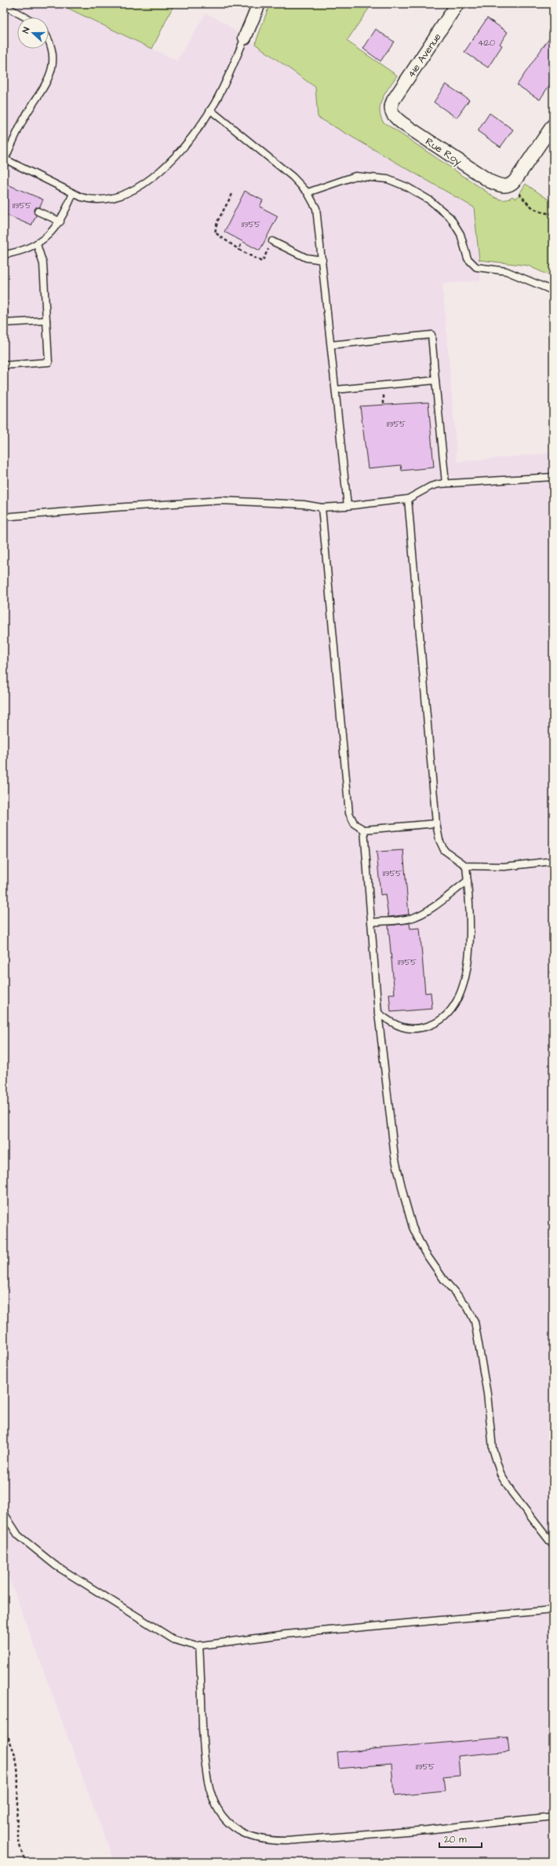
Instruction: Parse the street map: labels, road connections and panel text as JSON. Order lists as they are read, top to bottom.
{
  "streets": {
    "street": ["41e Avenue", "Rue Roy"]
  },
  "crossings": [
    ["41e Avenue", "Rue Roy"]
  ],
  "house_numbers": [
    "4120",
    "11355",
    "11355",
    "11355",
    "11355",
    "11355",
    "11355"
  ],
  "scale_bar": "20 m",
  "north": "left"
}
